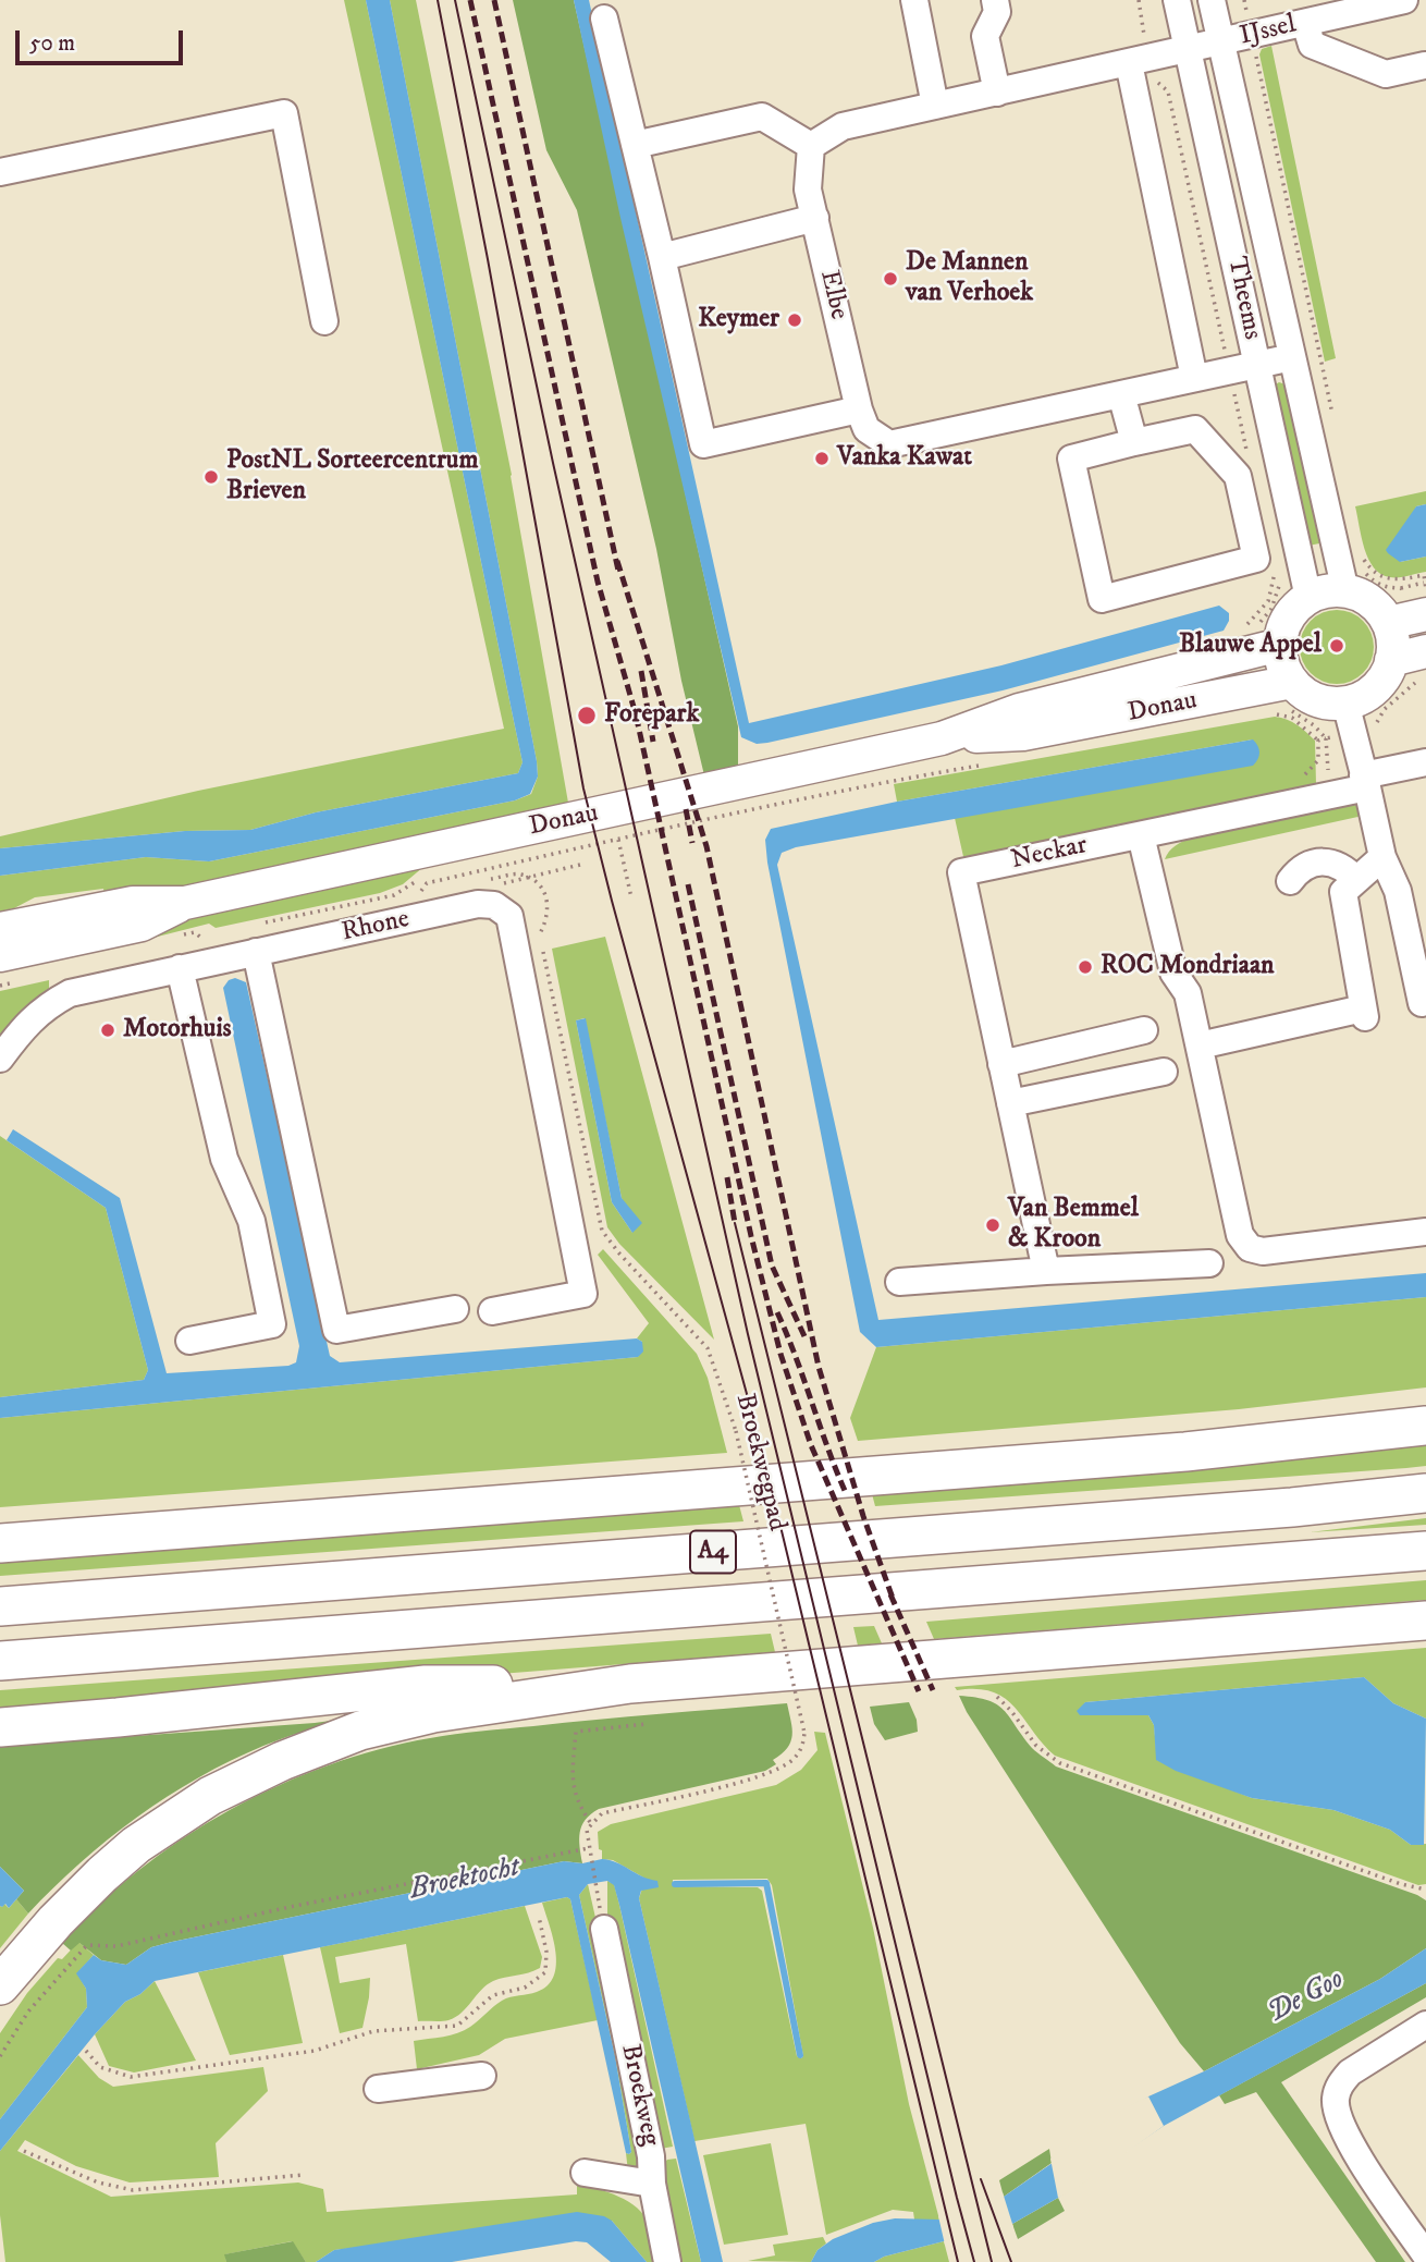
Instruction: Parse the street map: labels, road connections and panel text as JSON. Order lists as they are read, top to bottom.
{
  "streets": {
    "highway": ["A4"],
    "main road": ["Donau"],
    "street": [
      "IJssel",
      "Elbe",
      "Theems",
      "Neckar",
      "Rhone",
      "Broekweg"
    ],
    "path": ["Broekwegpad"]
  },
  "crossings": [
    ["IJssel", "Theems"],
    ["Elbe", "Theems"]
  ],
  "water": ["Broektocht", "De Goo"],
  "places": [
    "De Mannen van Verhoek",
    "Keymer",
    "Vanka Kawat",
    "PostNL Sorteercentrum Brieven",
    "Blauwe Appel",
    "Forepark",
    "ROC Mondriaan",
    "Motorhuis",
    "Van Bemmel & Kroon"
  ],
  "scale_bar": "50 m"
}
